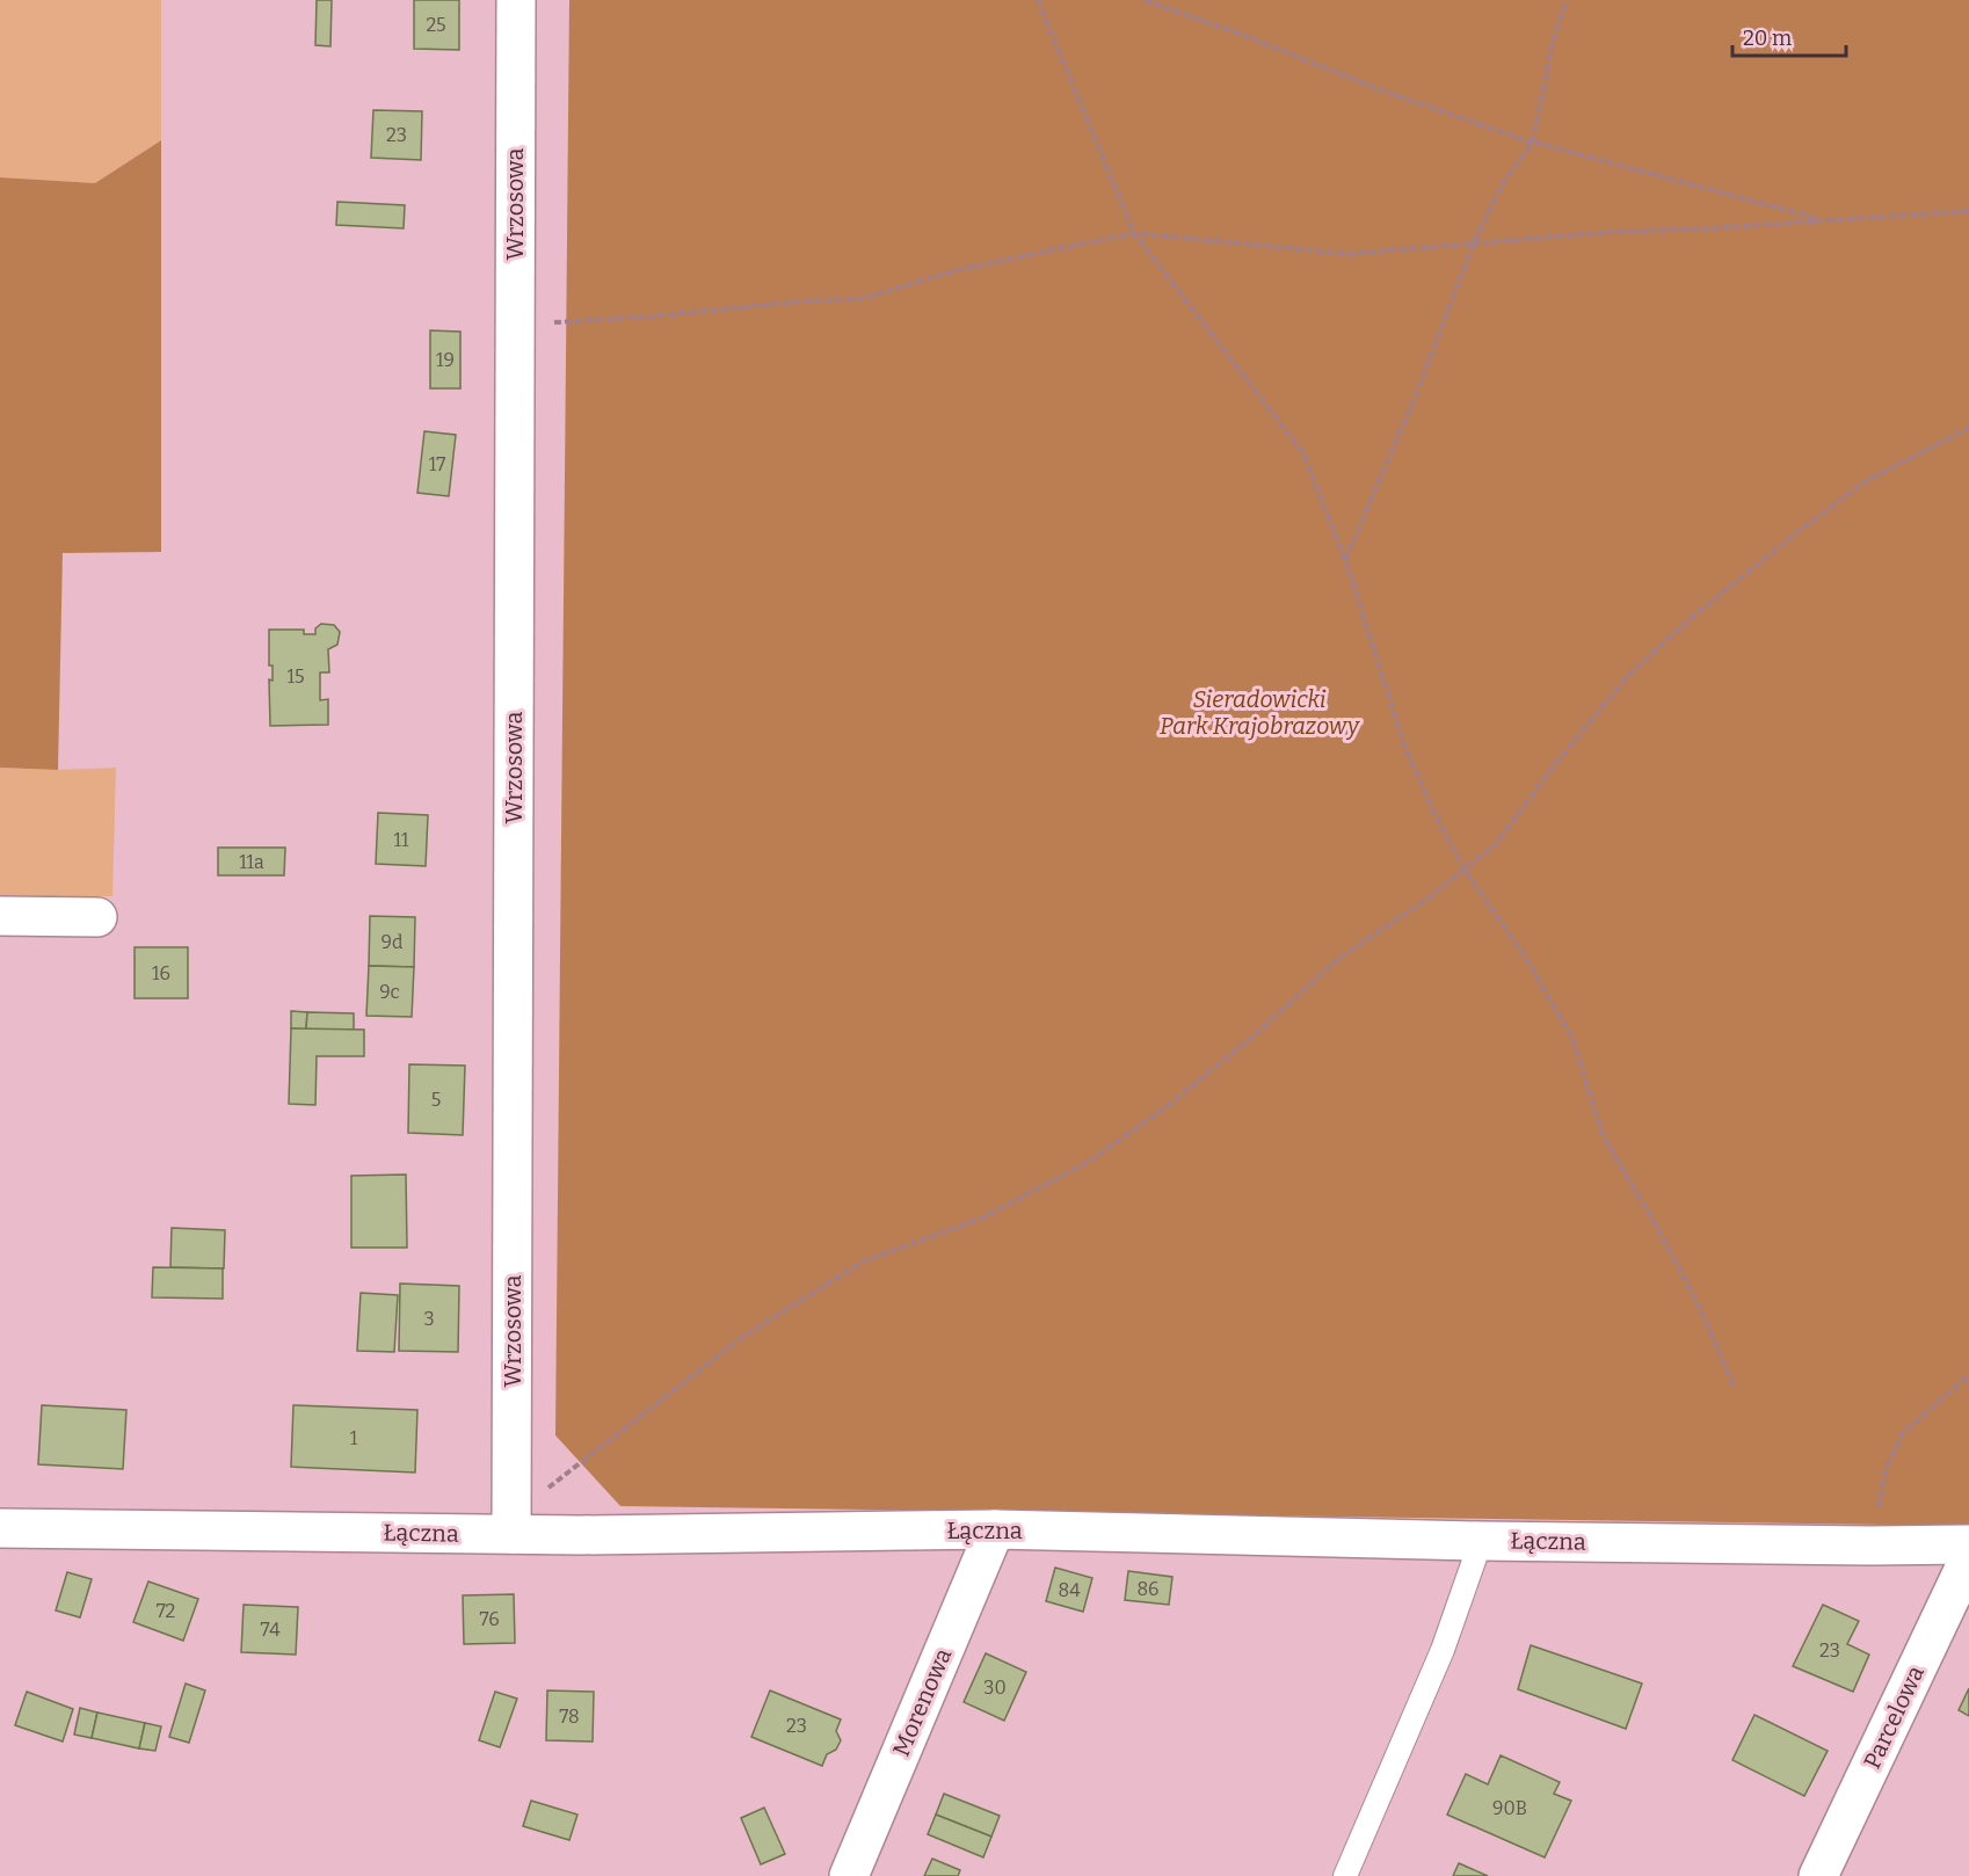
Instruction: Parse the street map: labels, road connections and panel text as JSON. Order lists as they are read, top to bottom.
{
  "streets": {
    "street": [
      "Wrzosowa",
      "Łączna",
      "Morenowa",
      "Parcelowa"
    ]
  },
  "crossings": [
    ["Wrzosowa", "Łączna"],
    ["Łączna", "Morenowa"]
  ],
  "parks": ["Sieradowicki Park Krajobrazowy"],
  "house_numbers": [
    "25",
    "23",
    "19",
    "17",
    "15",
    "11",
    "11a",
    "9d",
    "16",
    "9c",
    "5",
    "3",
    "1",
    "86",
    "84",
    "72",
    "76",
    "74",
    "23",
    "30",
    "78",
    "23",
    "90B"
  ],
  "scale_bar": "20 m"
}
